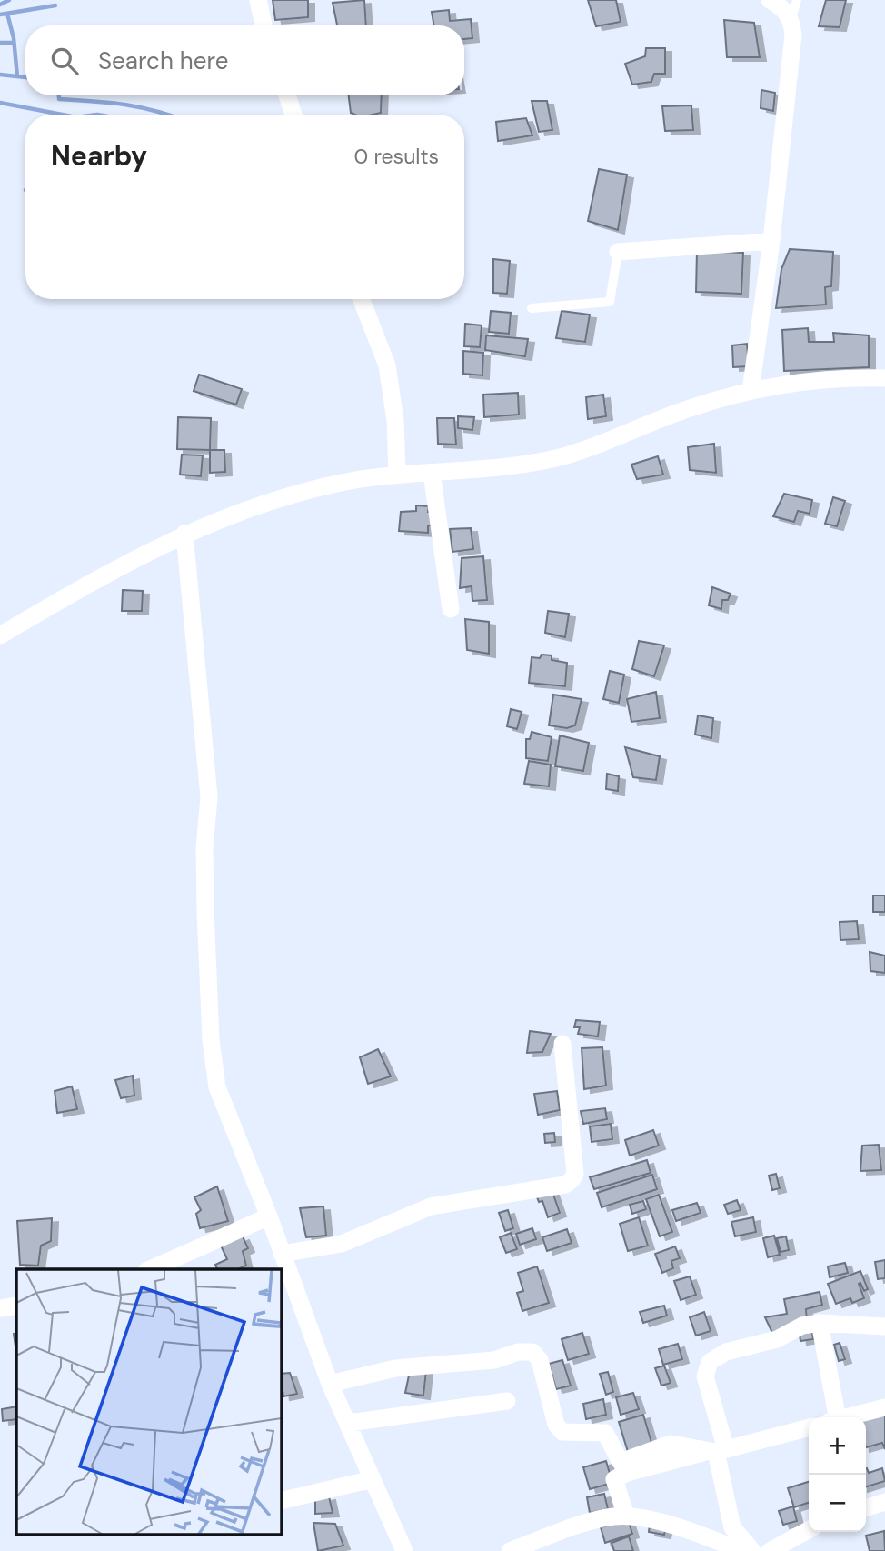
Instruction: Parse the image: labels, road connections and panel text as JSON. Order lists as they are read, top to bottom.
{
  "page": {
    "search": "Search here",
    "heading": ["Nearby", "0 results"],
    "map_buttons": ["+", "−"]
  }
}
